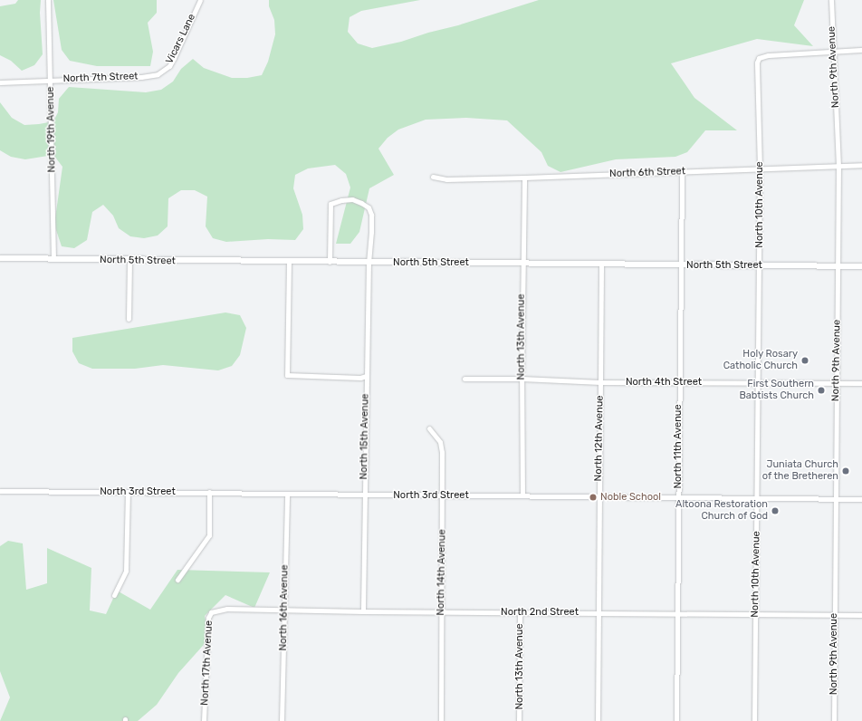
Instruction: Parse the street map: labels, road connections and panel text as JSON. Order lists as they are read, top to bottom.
{
  "streets": {
    "street": [
      "Vicars Lane",
      "North 9th Avenue",
      "North 7th Street",
      "North 19th Avenue",
      "North 6th Street",
      "North 10th Avenue",
      "North 5th Street",
      "North 13th Avenue",
      "North 4th Street",
      "North 15th Avenue",
      "North 12th Avenue",
      "North 11th Avenue",
      "North 3rd Street",
      "North 14th Avenue",
      "North 16th Avenue",
      "North 2nd Street",
      "North 17th Avenue"
    ]
  },
  "crossings": [
    ["Vicars Lane", "North 7th Street"],
    ["North 9th Avenue", "North 6th Street"],
    ["North 9th Avenue", "North 10th Avenue"],
    ["North 9th Avenue", "North 5th Street"],
    ["North 9th Avenue", "North 4th Street"],
    ["North 9th Avenue", "North 3rd Street"],
    ["North 9th Avenue", "North 2nd Street"],
    ["North 7th Street", "North 19th Avenue"],
    ["North 19th Avenue", "North 5th Street"],
    ["North 6th Street", "North 10th Avenue"],
    ["North 6th Street", "North 13th Avenue"],
    ["North 6th Street", "North 11th Avenue"],
    ["North 10th Avenue", "North 5th Street"],
    ["North 10th Avenue", "North 4th Street"],
    ["North 10th Avenue", "North 3rd Street"],
    ["North 10th Avenue", "North 2nd Street"],
    ["North 5th Street", "North 13th Avenue"],
    ["North 5th Street", "North 15th Avenue"],
    ["North 5th Street", "North 12th Avenue"],
    ["North 5th Street", "North 11th Avenue"],
    ["North 13th Avenue", "North 4th Street"],
    ["North 13th Avenue", "North 3rd Street"],
    ["North 13th Avenue", "North 2nd Street"],
    ["North 4th Street", "North 12th Avenue"],
    ["North 4th Street", "North 11th Avenue"],
    ["North 15th Avenue", "North 3rd Street"],
    ["North 15th Avenue", "North 2nd Street"],
    ["North 12th Avenue", "North 3rd Street"],
    ["North 12th Avenue", "North 2nd Street"],
    ["North 11th Avenue", "North 3rd Street"],
    ["North 11th Avenue", "North 2nd Street"],
    ["North 3rd Street", "North 14th Avenue"],
    ["North 3rd Street", "North 16th Avenue"],
    ["North 14th Avenue", "North 2nd Street"],
    ["North 16th Avenue", "North 2nd Street"],
    ["North 2nd Street", "North 17th Avenue"]
  ],
  "places": [
    "Holy Rosary Catholic Church",
    "First Southern Babtists Church",
    "Juniata Church of the Bretheren",
    "Noble School",
    "Altoona Restoration Church of God"
  ]
}
